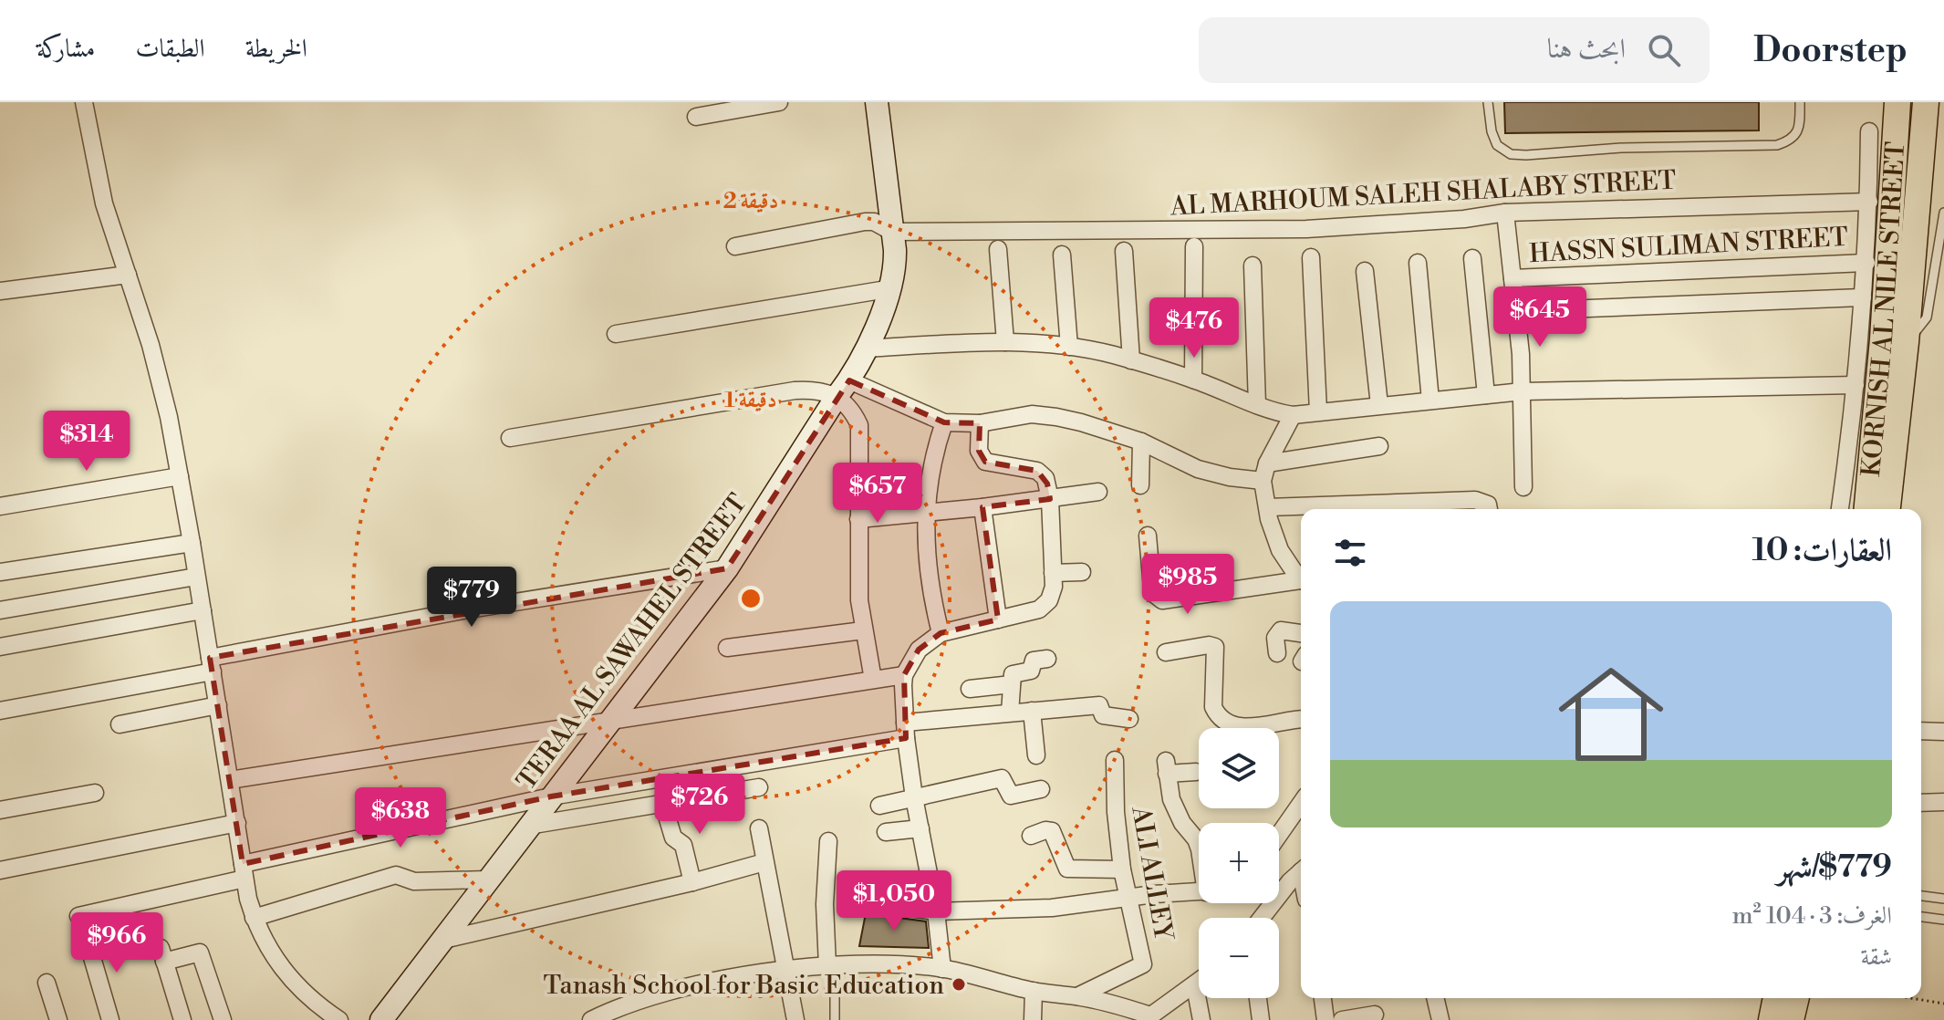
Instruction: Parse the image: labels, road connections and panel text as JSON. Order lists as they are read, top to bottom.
{
  "streets": {
    "main road": ["KORNISH AL NILE STREET", "TERAA AL SAWAHEL STREET"],
    "street": ["AL MARHOUM SALEH SHALABY STREET", "HASSN SULIMAN STREET", "ALI ALLEY"]
  },
  "crossings": [
    ["AL MARHOUM SALEH SHALABY STREET", "TERAA AL SAWAHEL STREET"]
  ],
  "places": ["Tanash School for Basic Education"],
  "page": {
    "header": "Doorstep",
    "search": "ابحث هنا",
    "nav": ["الخريطة", "الطبقات", "مشاركة"],
    "price": [
      "$645",
      "$476",
      "$314",
      "$657",
      "$985",
      "$779",
      "$726",
      "$638",
      "$1,050",
      "$966"
    ],
    "heading": "العقارات: 10",
    "list": [
      {
        "name": "$779/شهر",
        "note": "الغرف: 3 · 104 m² · شقة"
      }
    ],
    "map_buttons": ["+", "−"]
  },
  "rings": ["2 دقيقة", "1 دقيقة"]
}
